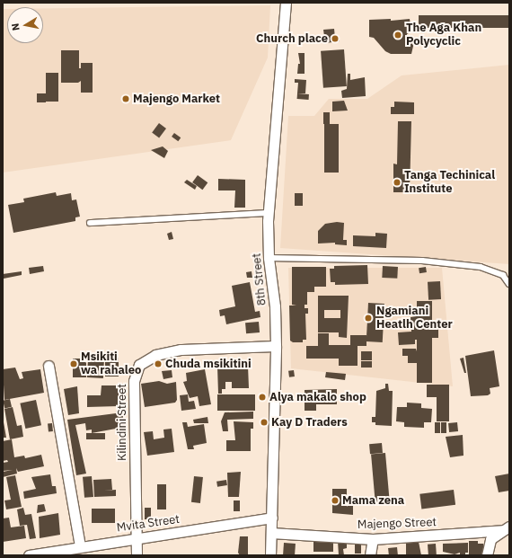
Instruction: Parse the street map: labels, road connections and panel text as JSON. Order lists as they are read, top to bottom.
{
  "streets": {
    "street": [
      "8th Street",
      "Kilindini Street",
      "Mvita Street",
      "Majengo Street"
    ]
  },
  "crossings": [
    ["8th Street", "Kilindini Street"],
    ["8th Street", "Mvita Street"],
    ["8th Street", "Majengo Street"],
    ["Kilindini Street", "Mvita Street"]
  ],
  "places": [
    "The Aga Khan Polycyclic",
    "Church place",
    "Majengo Market",
    "Tanga Techinical Institute",
    "Ngamiani Heatlh Center",
    "Msikiti wa rahaleo",
    "Chuda msikitini",
    "Alya makalo shop",
    "Kay D Traders",
    "Mama zena"
  ],
  "north": "left"
}
